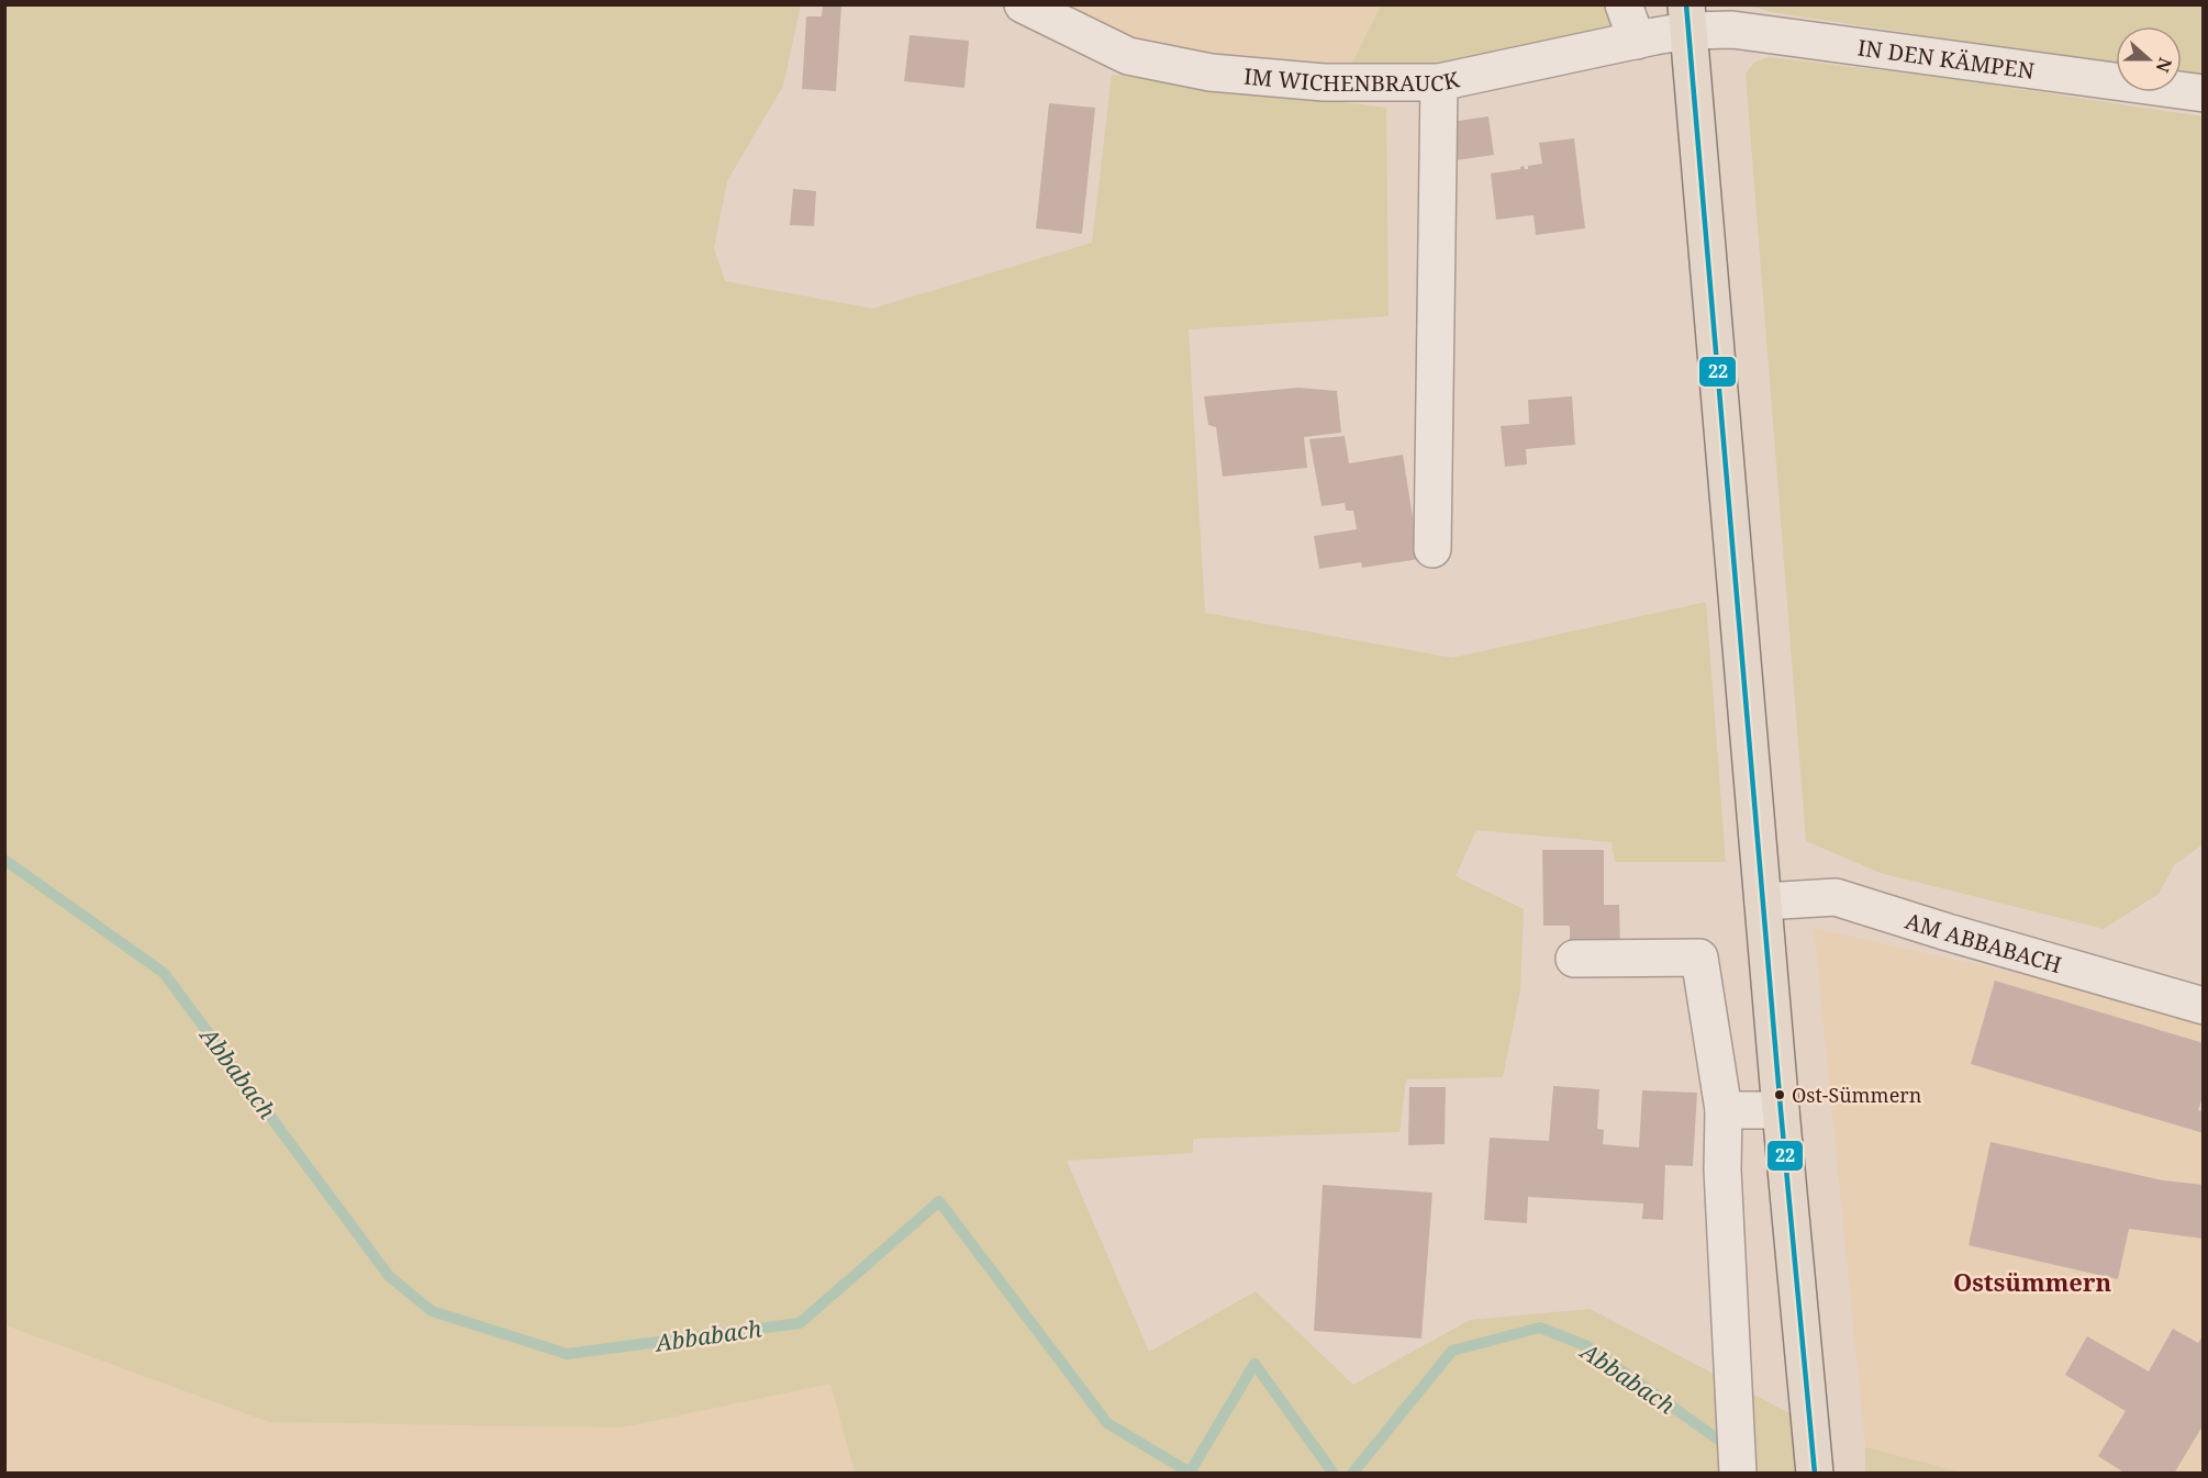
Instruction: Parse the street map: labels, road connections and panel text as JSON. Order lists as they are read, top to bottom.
{
  "streets": {
    "street": ["IN DEN KÄMPEN", "IM WICHENBRAUCK", "AM ABBABACH"]
  },
  "crossings": [
    ["IN DEN KÄMPEN", "IM WICHENBRAUCK"]
  ],
  "districts": ["Ostsümmern"],
  "water": ["Abbabach"],
  "places": ["Ost-Sümmern"],
  "lines": ["transit line 22"],
  "north": "right"
}
